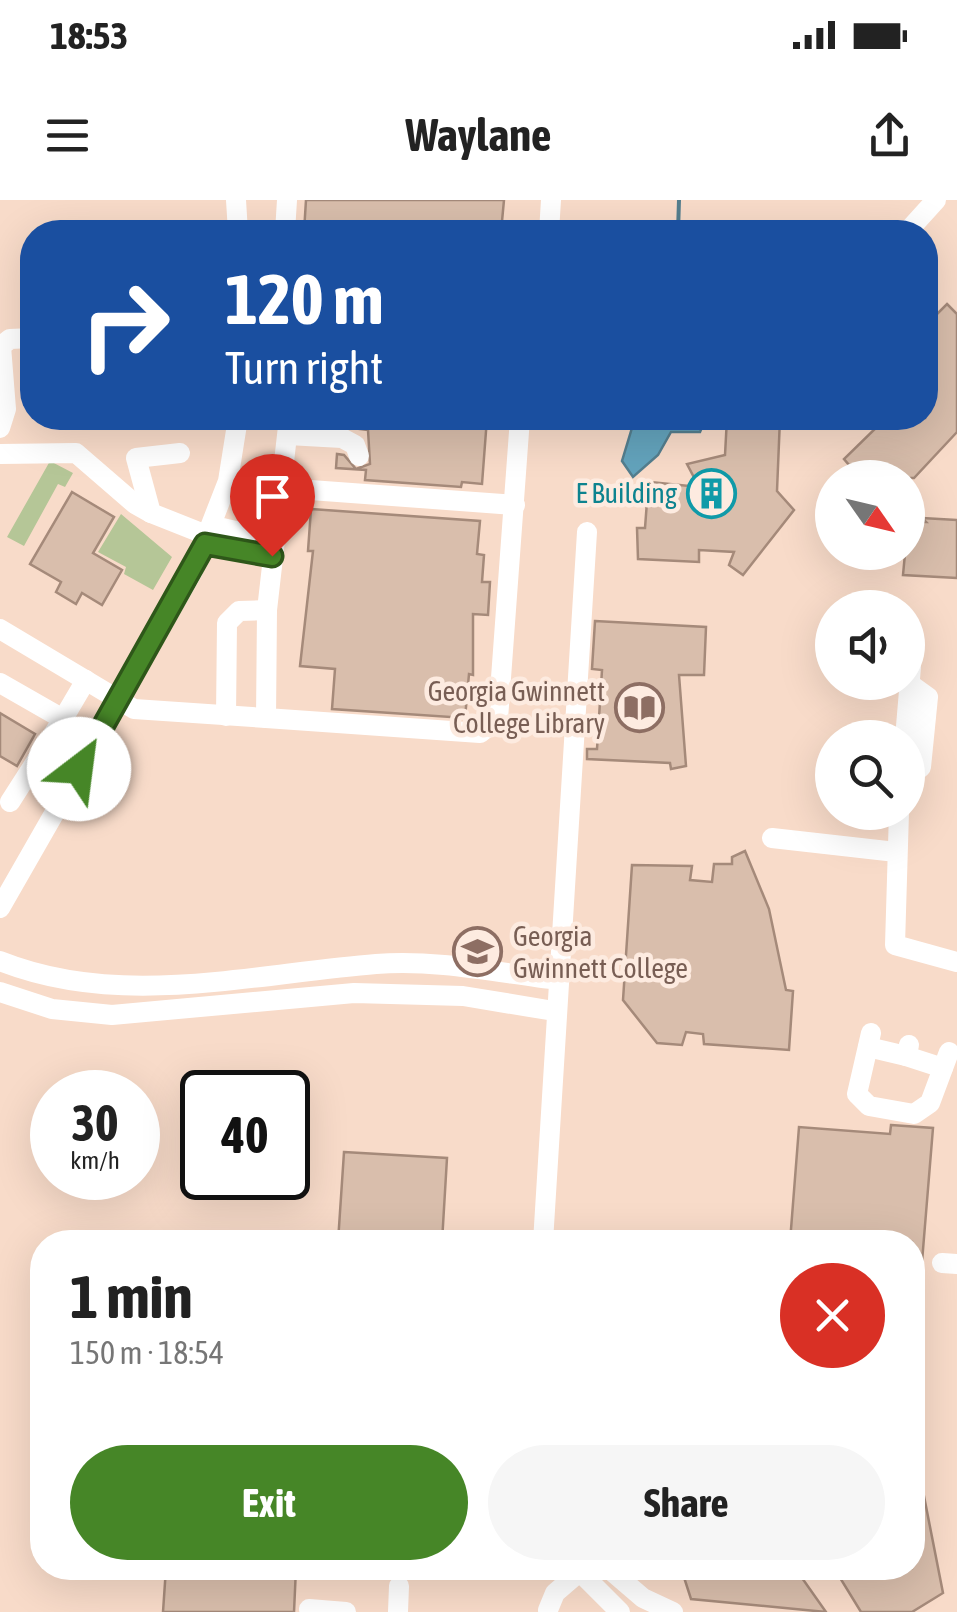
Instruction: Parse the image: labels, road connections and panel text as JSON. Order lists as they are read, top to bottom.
{
  "places": {
    "building": ["E Building"],
    "library": ["Georgia Gwinnett College Library"],
    "school or university": ["Georgia Gwinnett College"]
  },
  "north": "bottom right",
  "page": {
    "status": "18:53",
    "header": "Waylane",
    "turn": ["120 m", "Turn right"],
    "speed": "30 km/h",
    "limit": "40",
    "heading": ["1 min", "150 m · 18:54"],
    "buttons": ["Exit", "Share"]
  }
}
